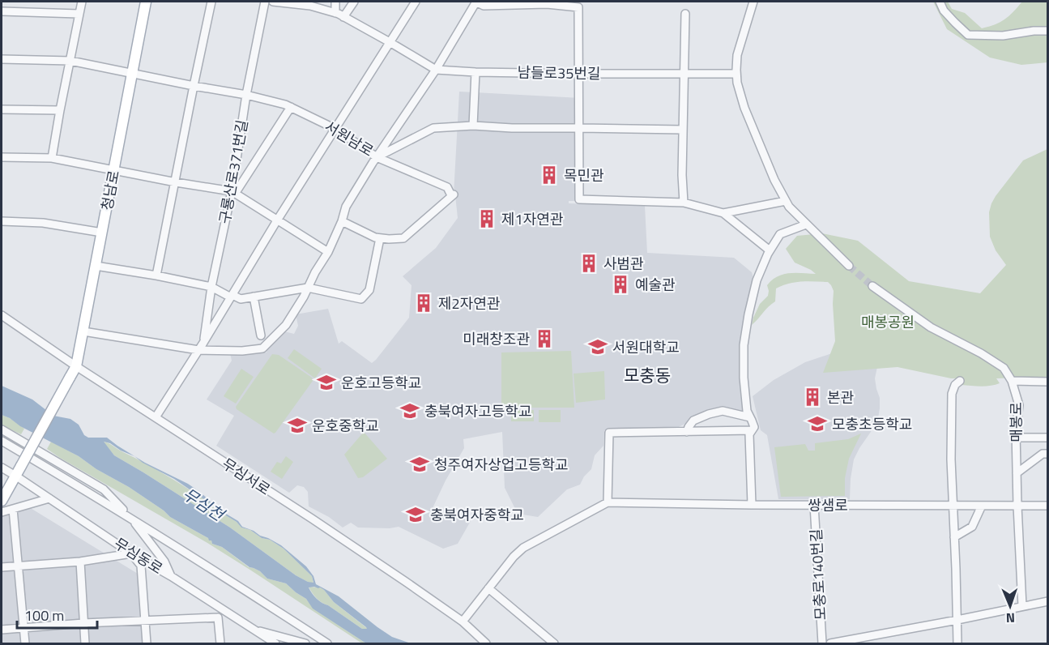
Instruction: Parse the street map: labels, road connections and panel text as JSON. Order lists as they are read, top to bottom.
{
  "streets": {
    "main road": ["청남로"],
    "street": [
      "남들로35번길",
      "서원남로",
      "구룡산로371번길",
      "매봉로",
      "무심서로",
      "쌍샘로",
      "무심동로",
      "모충로140번길"
    ]
  },
  "crossings": [
    ["서원남로", "구룡산로371번길"],
    ["서원남로", "청남로"],
    ["청남로", "무심서로"],
    ["청남로", "무심동로"],
    ["매봉로", "쌍샘로"],
    ["무심서로", "쌍샘로"],
    ["쌍샘로", "모충로140번길"]
  ],
  "districts": ["모충동"],
  "water": ["무심천"],
  "parks": ["매봉공원"],
  "places": {
    "building": [
      "목민관",
      "제1자연관",
      "사범관",
      "예술관",
      "제2자연관",
      "미래창조관",
      "본관"
    ],
    "school or university": [
      "서원대학교",
      "운호고등학교",
      "충북여자고등학교",
      "모충초등학교",
      "운호중학교",
      "청주여자상업고등학교",
      "충북여자중학교"
    ]
  },
  "scale_bar": "100 m",
  "north": "bottom"
}
